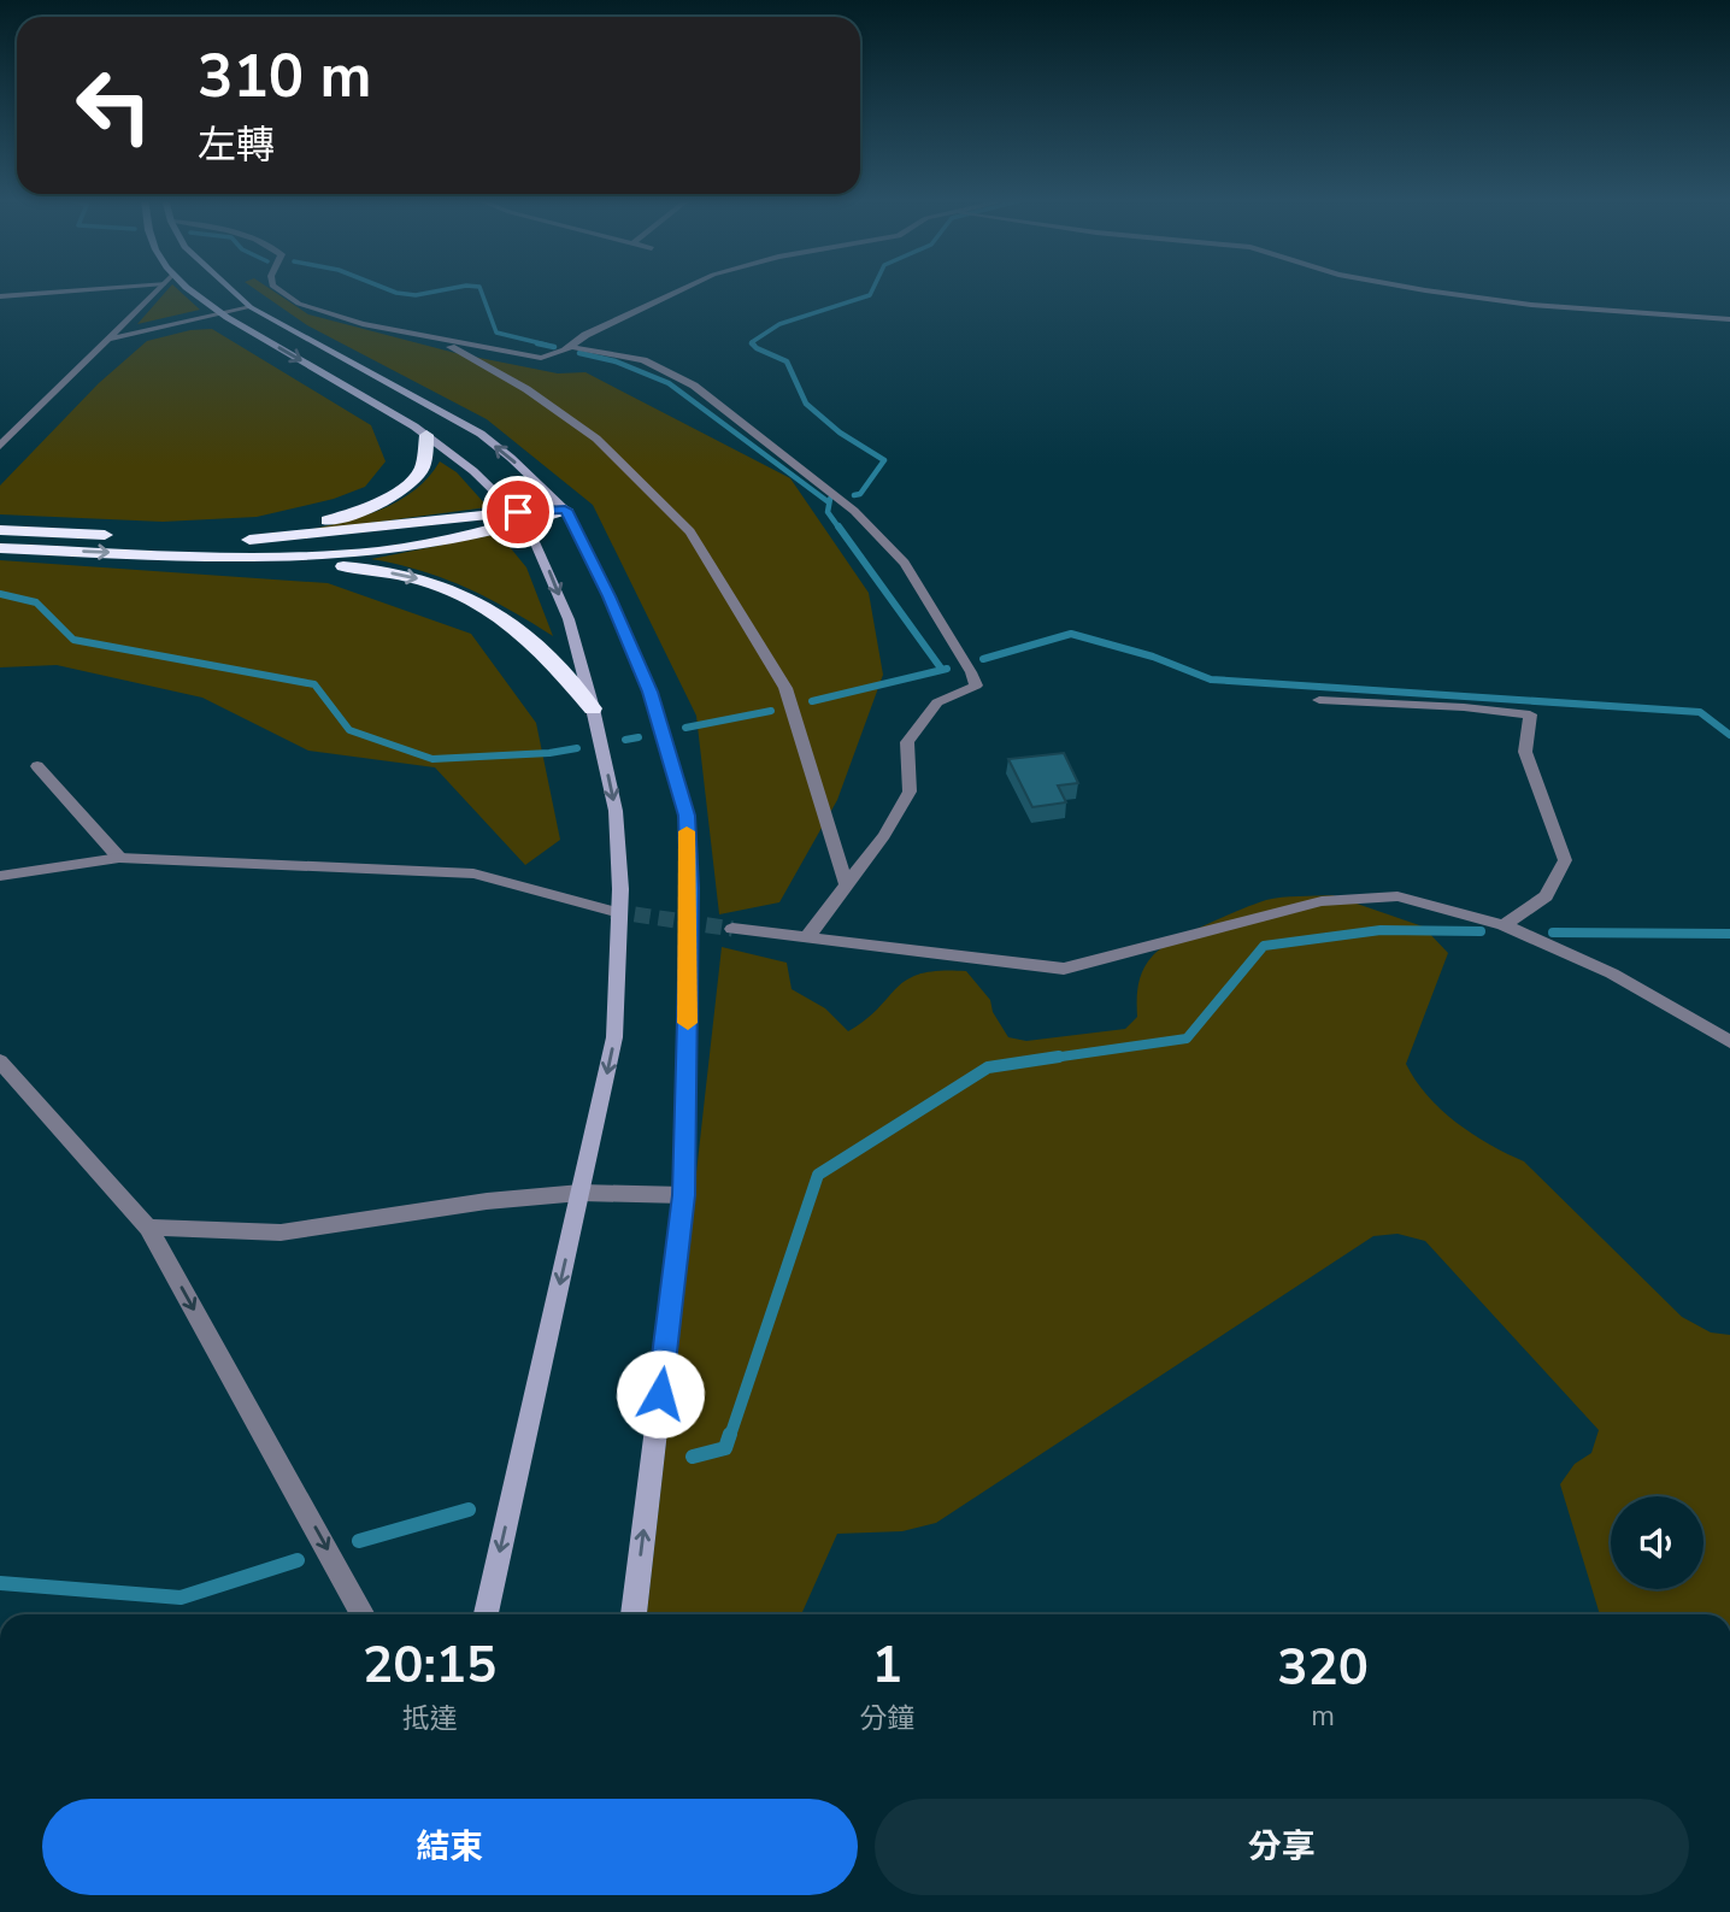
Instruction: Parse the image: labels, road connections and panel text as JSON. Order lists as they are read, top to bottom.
{
  "page": {
    "turn": ["310 m", "左轉"],
    "eta": [
      "20:15",
      "抵達",
      "1",
      "分鐘",
      "320",
      "m"
    ],
    "buttons": ["結束", "分享"]
  }
}
